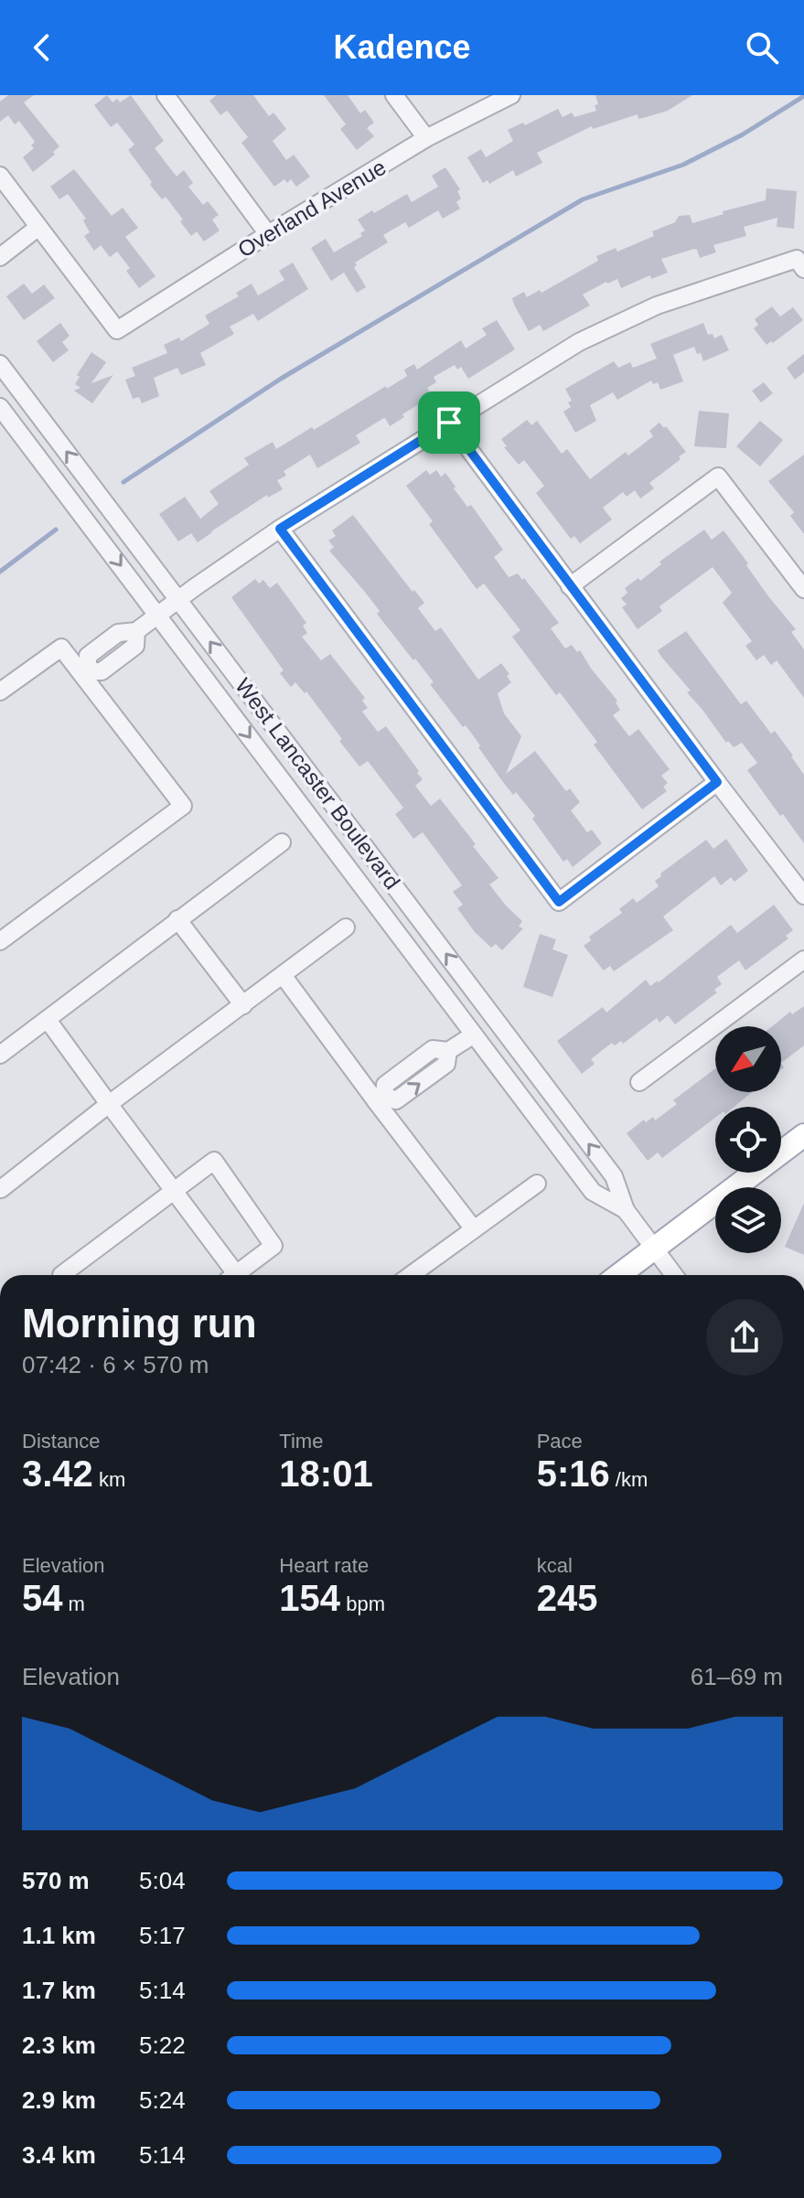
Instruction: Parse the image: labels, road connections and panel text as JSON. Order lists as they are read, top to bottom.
{
  "streets": {
    "street": ["Overland Avenue", "West Lancaster Boulevard"]
  },
  "north": "bottom left",
  "page": {
    "header": "Kadence",
    "heading": ["Morning run", "07:42 · 6 × 570 m"],
    "stats": [
      ["Distance", "3.42 km"],
      ["Time", "18:01"],
      ["Pace", "5:16 /km"],
      ["Elevation", "54 m"],
      ["Heart rate", "154 bpm"],
      ["kcal", "245"]
    ],
    "chart": ["Elevation", "61–69 m"],
    "list": [
      {
        "name": "570 m",
        "note": "5:04"
      },
      {
        "name": "1.1 km",
        "note": "5:17"
      },
      {
        "name": "1.7 km",
        "note": "5:14"
      },
      {
        "name": "2.3 km",
        "note": "5:22"
      },
      {
        "name": "2.9 km",
        "note": "5:24"
      },
      {
        "name": "3.4 km",
        "note": "5:14"
      }
    ]
  }
}
